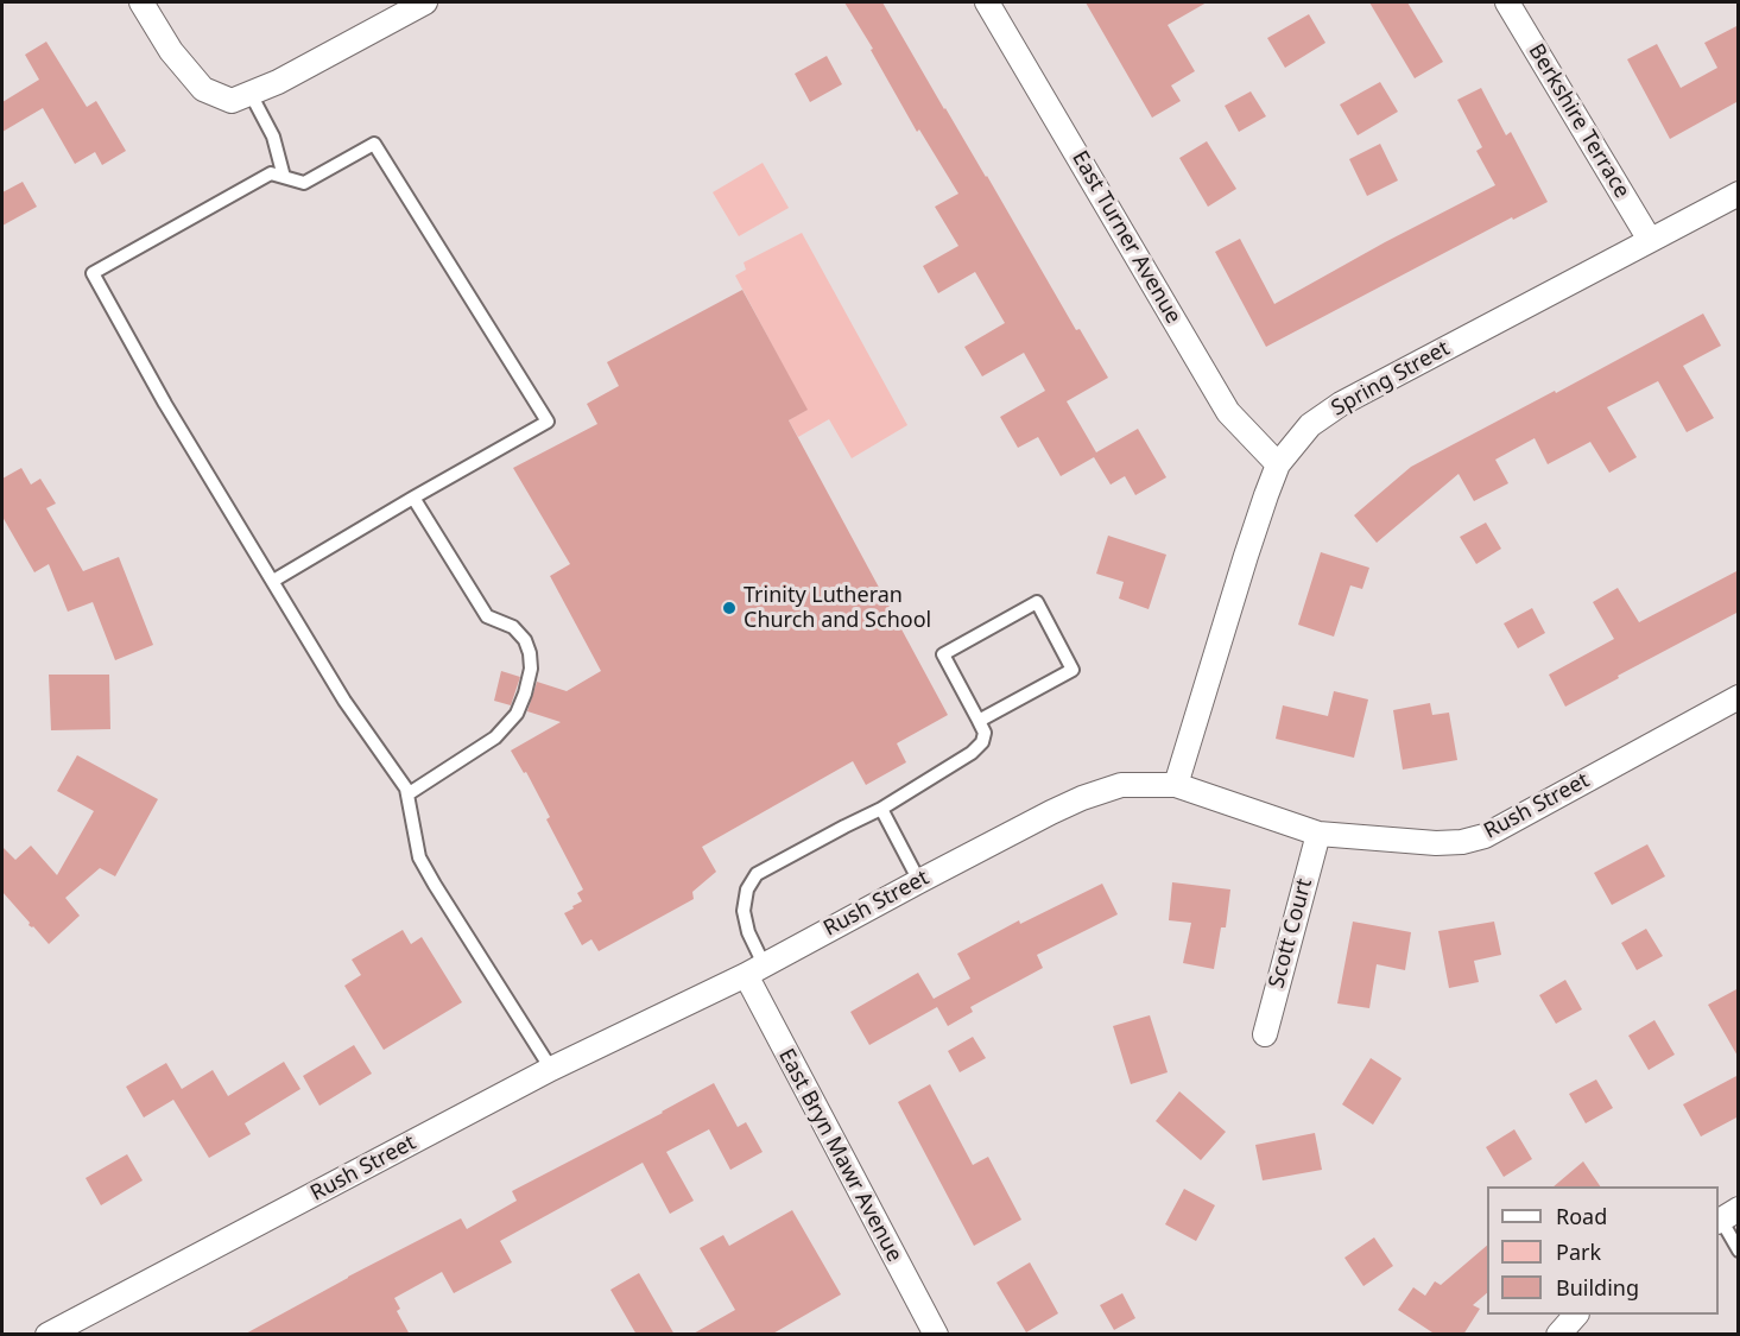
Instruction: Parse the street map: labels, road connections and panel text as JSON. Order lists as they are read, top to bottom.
{
  "streets": {
    "street": [
      "Berkshire Terrace",
      "East Turner Avenue",
      "Spring Street",
      "Rush Street",
      "Scott Court",
      "East Bryn Mawr Avenue"
    ]
  },
  "crossings": [
    ["Berkshire Terrace", "Spring Street"],
    ["East Turner Avenue", "Spring Street"],
    ["Spring Street", "Rush Street"],
    ["Rush Street", "Scott Court"],
    ["Rush Street", "East Bryn Mawr Avenue"]
  ],
  "places": ["Trinity Lutheran Church and School"],
  "legend": ["Road", "Park", "Building"]
}
